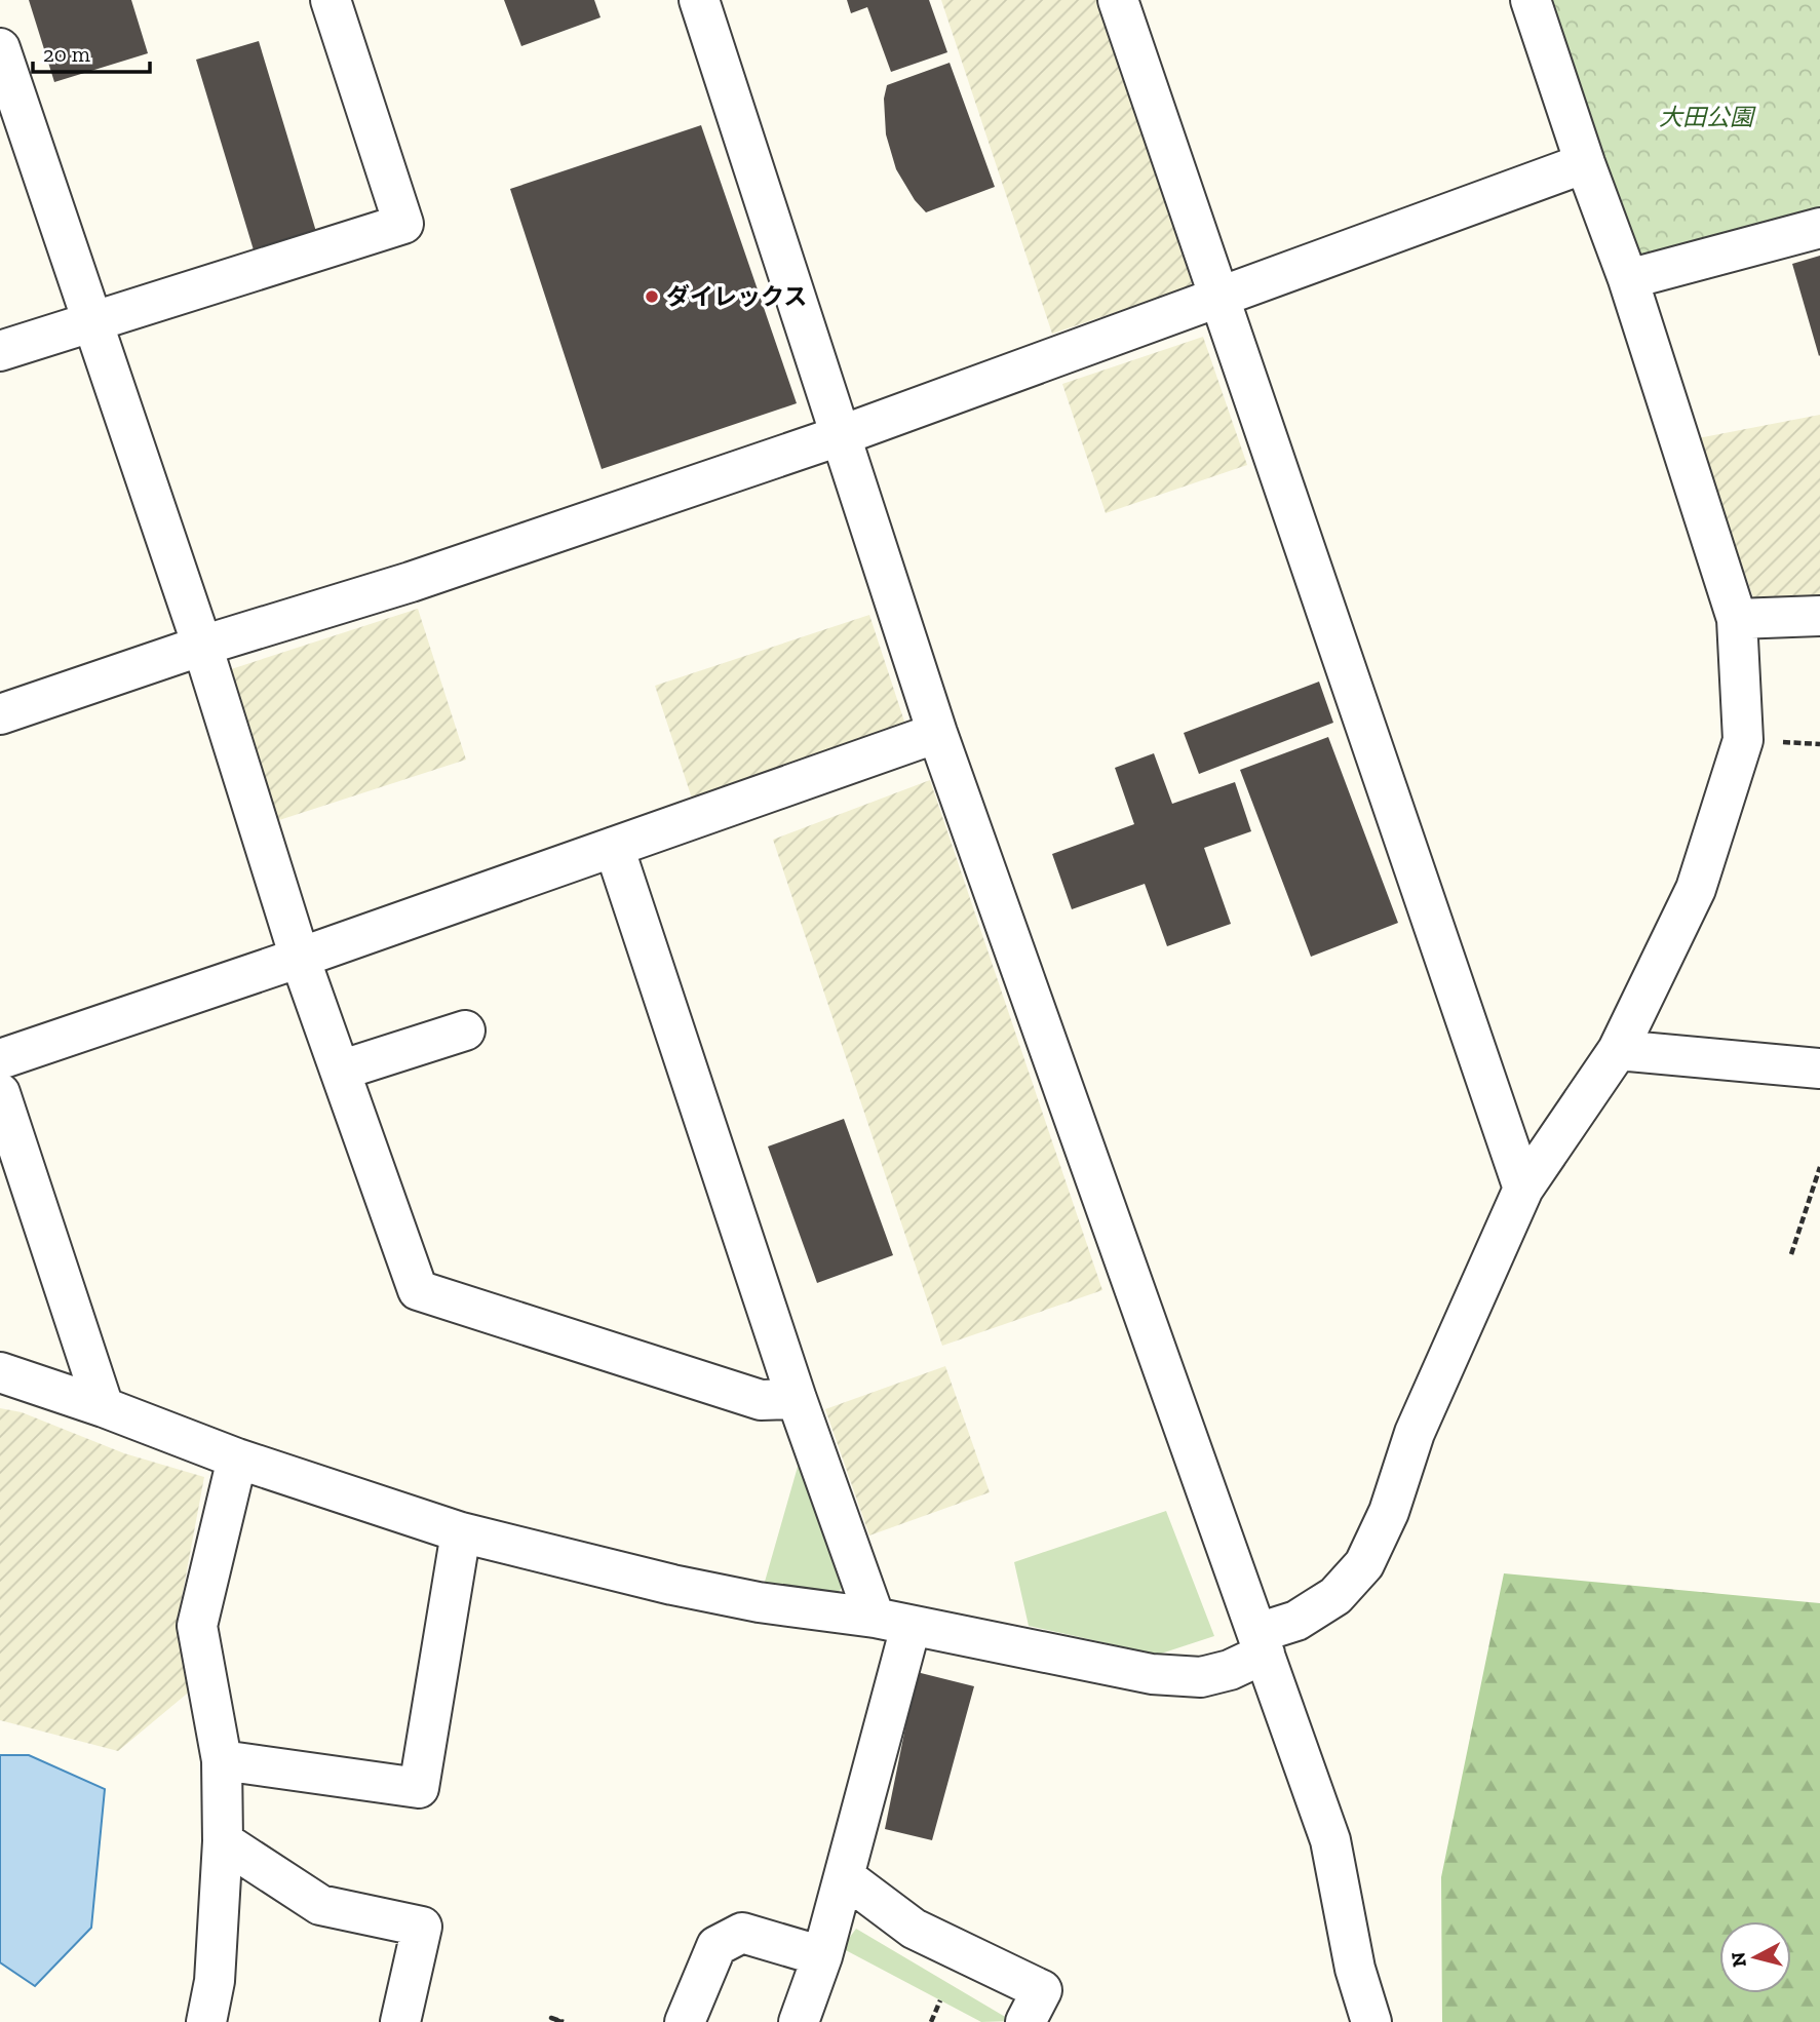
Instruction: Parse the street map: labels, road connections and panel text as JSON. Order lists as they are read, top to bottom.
{
  "parks": ["大田公園"],
  "places": ["ダイレックス"],
  "scale_bar": "20 m",
  "north": "left"
}
